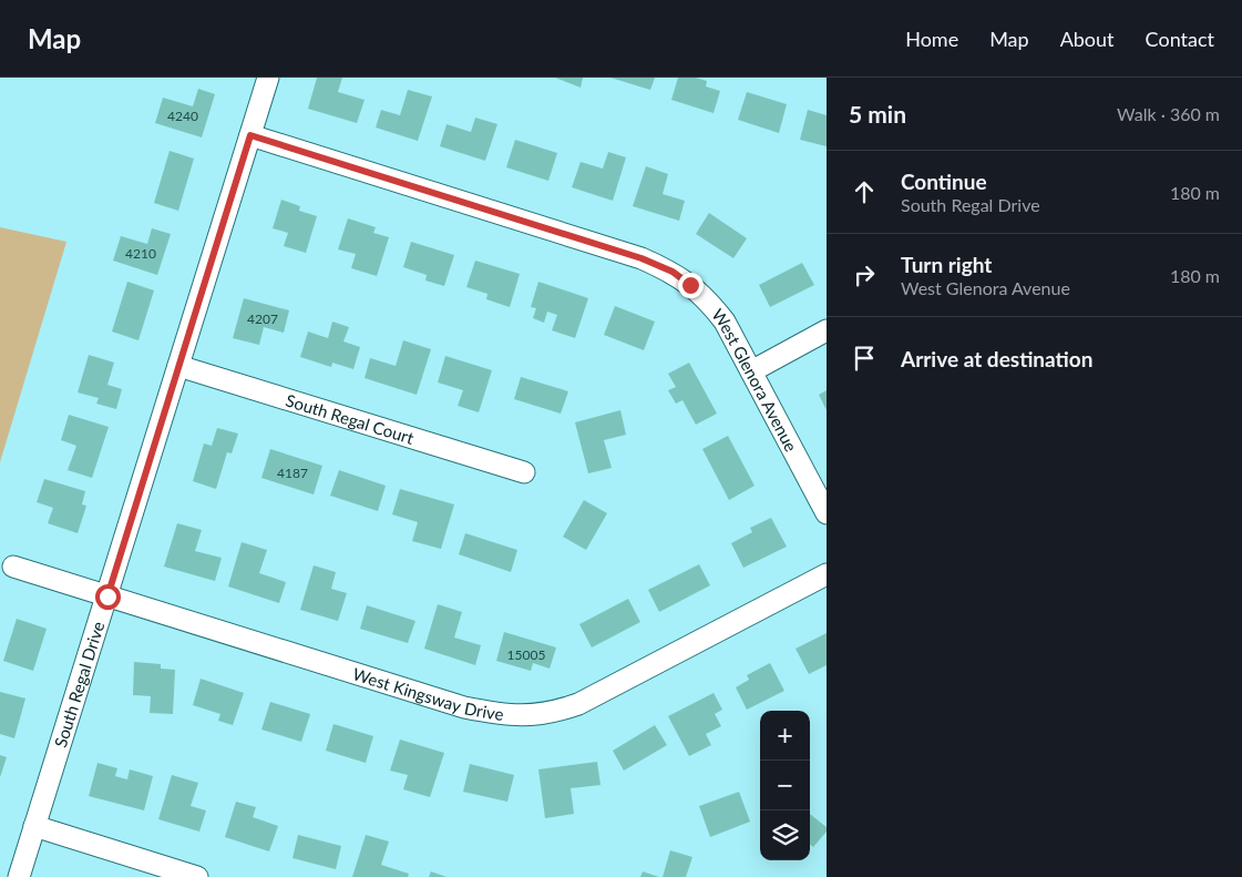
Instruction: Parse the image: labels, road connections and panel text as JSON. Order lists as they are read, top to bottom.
{
  "streets": {
    "street": [
      "West Glenora Avenue",
      "South Regal Court",
      "South Regal Drive",
      "West Kingsway Drive"
    ]
  },
  "crossings": [
    ["West Glenora Avenue", "South Regal Drive"],
    ["South Regal Court", "South Regal Drive"],
    ["South Regal Drive", "West Kingsway Drive"]
  ],
  "house_numbers": [
    "4240",
    "4210",
    "4207",
    "4187",
    "15005"
  ],
  "page": {
    "header": "Map",
    "nav": [
      "Home",
      "Map",
      "About",
      "Contact"
    ],
    "heading": ["5 min", "Walk · 360 m"],
    "list": [
      ["Continue", "South Regal Drive", "180 m"],
      ["Turn right", "West Glenora Avenue", "180 m"],
      "Arrive at destination"
    ],
    "map_buttons": ["+", "−"]
  }
}
